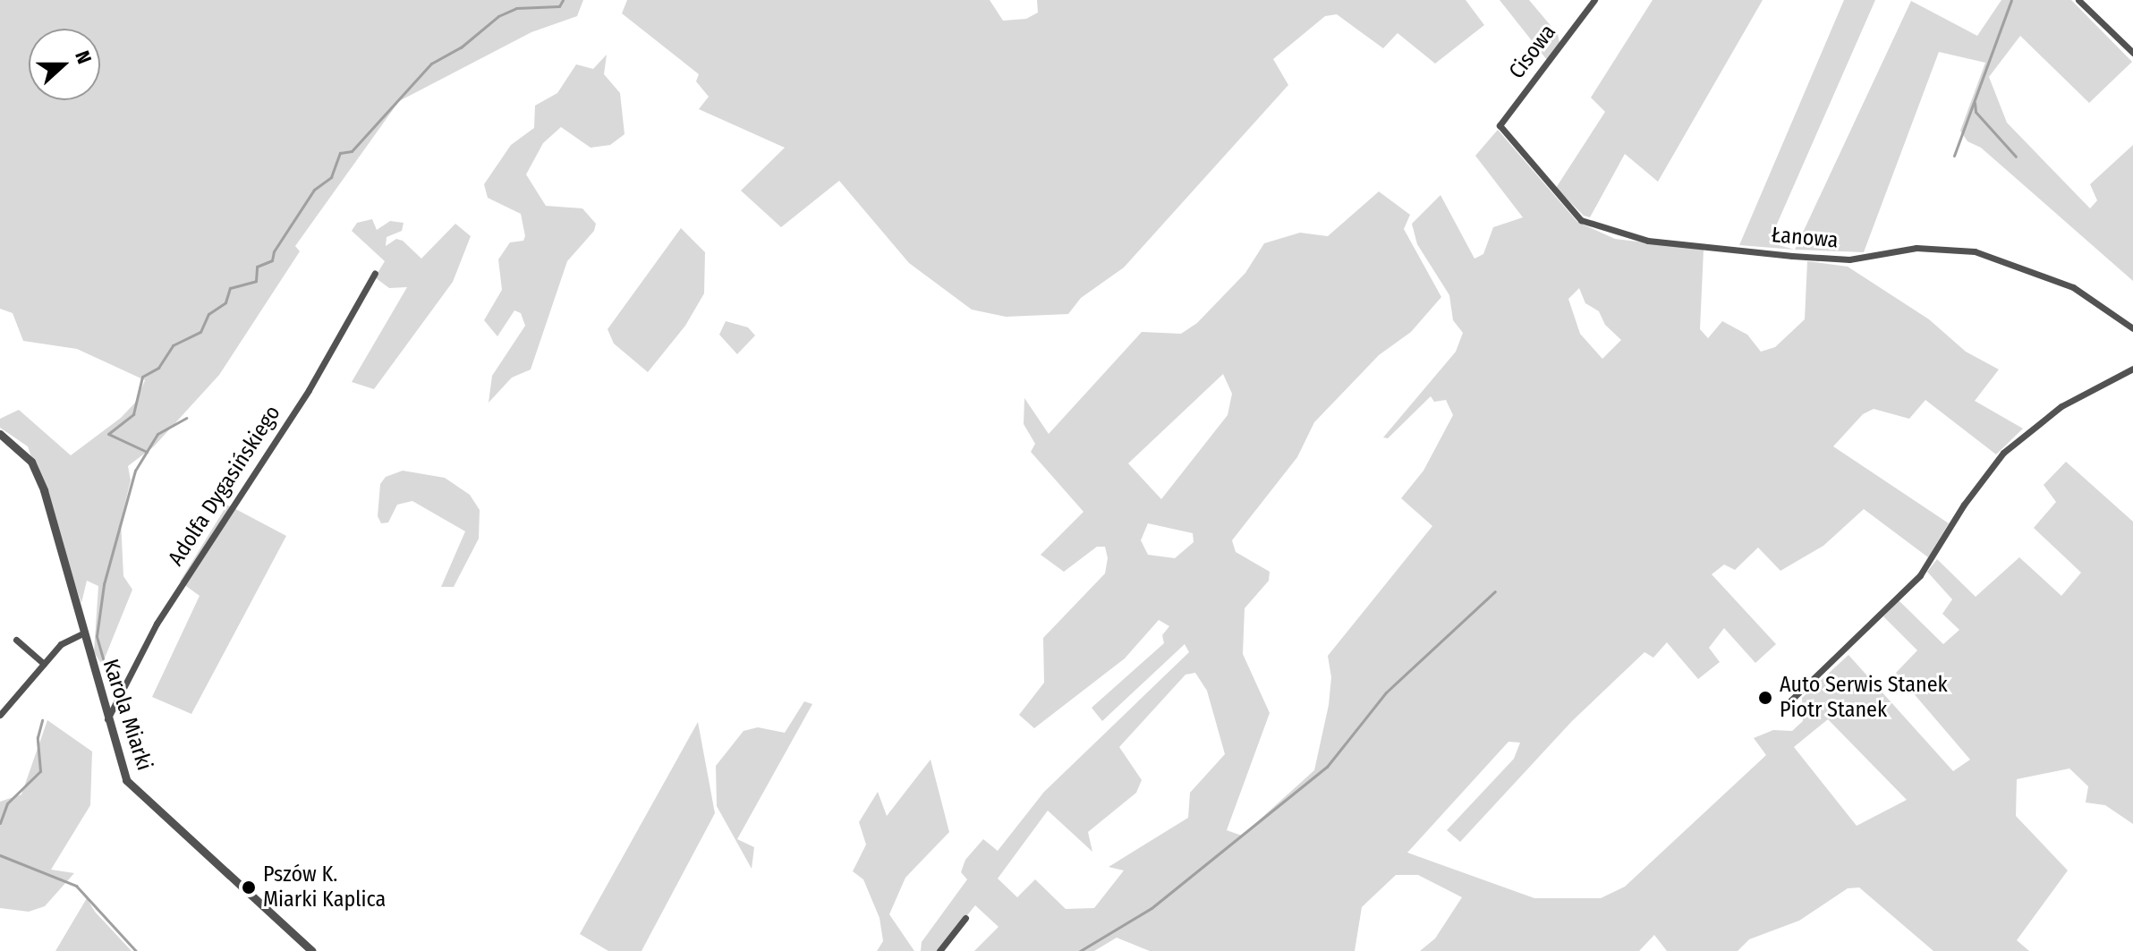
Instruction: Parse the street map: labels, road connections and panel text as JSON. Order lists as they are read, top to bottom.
{
  "streets": {
    "street": [
      "Cisowa",
      "Łanowa",
      "Adolfa Dygasińskiego",
      "Karola Miarki"
    ]
  },
  "crossings": [
    ["Cisowa", "Łanowa"],
    ["Adolfa Dygasińskiego", "Karola Miarki"]
  ],
  "places": ["Auto Serwis Stanek Piotr Stanek", "Pszów K. Miarki Kaplica"],
  "north": "right"
}
